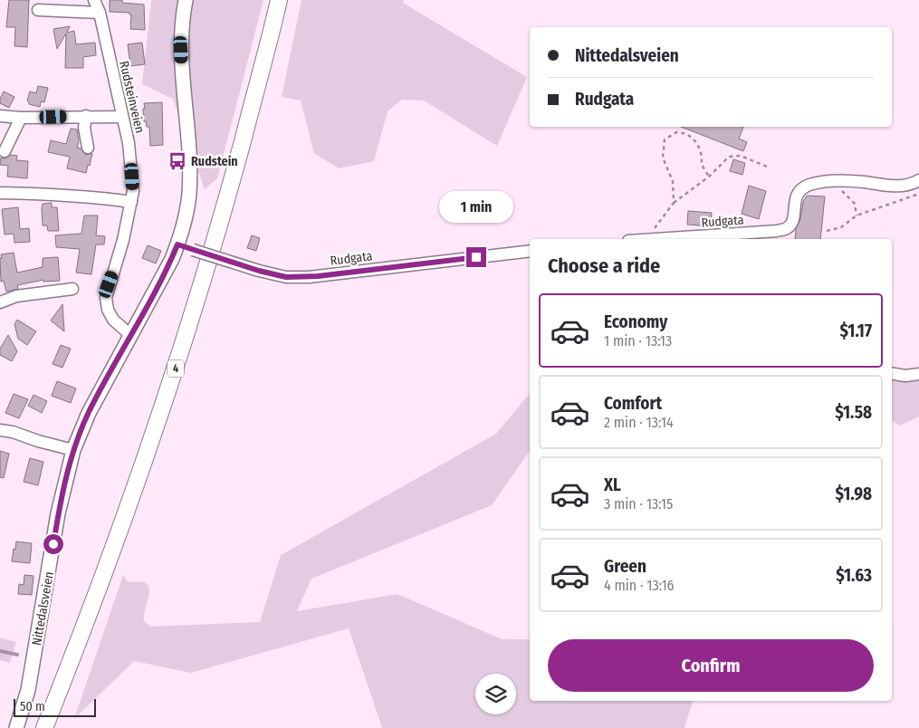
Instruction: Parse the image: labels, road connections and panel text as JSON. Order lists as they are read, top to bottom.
{
  "streets": {
    "highway": ["4"],
    "main road": ["Nittedalsveien"],
    "street": ["Rudsteinveien", "Rudgata"]
  },
  "crossings": [
    ["Rudsteinveien", "Nittedalsveien"],
    ["Rudgata", "Nittedalsveien"]
  ],
  "places": {
    "bus stop": ["Rudstein"]
  },
  "scale_bar": "50 m",
  "page": {
    "banner": ["Nittedalsveien", "Rudgata"],
    "bubble": "1 min",
    "heading": "Choose a ride",
    "list": [
      {
        "name": "Economy",
        "note": "1 min · 13:13",
        "value": "$1.17"
      },
      {
        "name": "Comfort",
        "note": "2 min · 13:14",
        "value": "$1.58"
      },
      {
        "name": "XL",
        "note": "3 min · 13:15",
        "value": "$1.98"
      },
      {
        "name": "Green",
        "note": "4 min · 13:16",
        "value": "$1.63"
      }
    ],
    "buttons": "Confirm",
    "scale": "50 m"
  }
}
